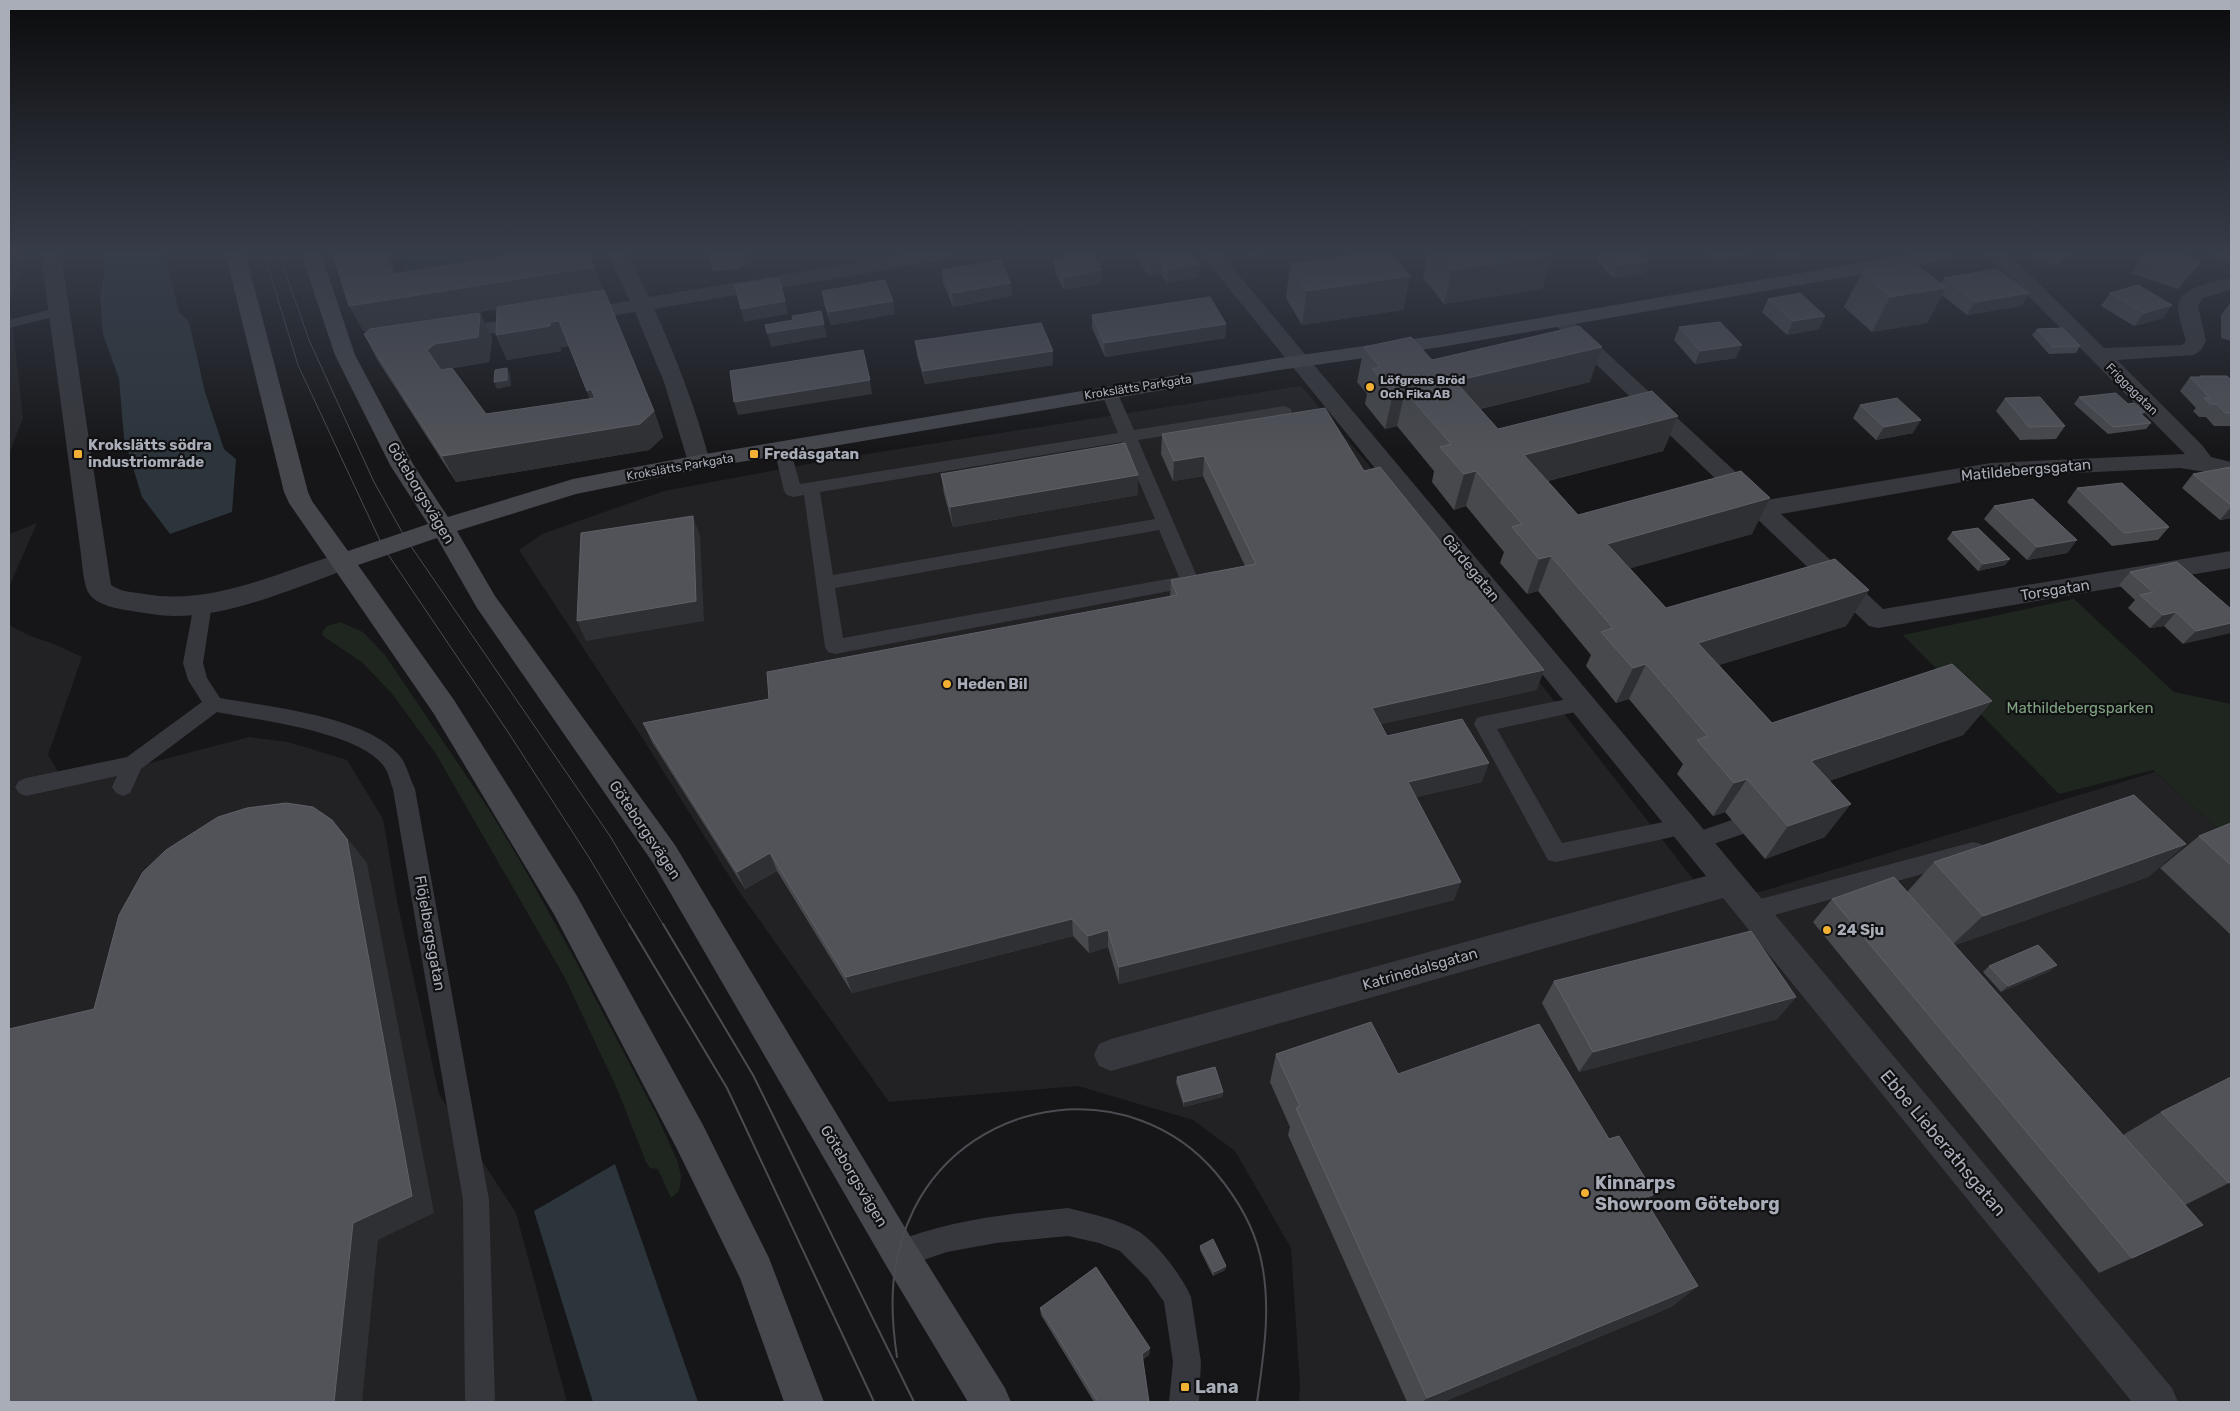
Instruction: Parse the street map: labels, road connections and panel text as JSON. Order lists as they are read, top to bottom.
{
  "streets": {
    "main road": ["Krokslätts Parkgata", "Göteborgsvägen"],
    "street": [
      "Friggagatan",
      "Matildebergsgatan",
      "Gärdegatan",
      "Torsgatan",
      "Katrinedalsgatan",
      "Ebbe Lieberathsgatan"
    ],
    "lane": ["Flöjelbergsgatan"]
  },
  "crossings": [
    ["Krokslätts Parkgata", "Göteborgsvägen"],
    ["Krokslätts Parkgata", "Gärdegatan"],
    ["Friggagatan", "Matildebergsgatan"],
    ["Matildebergsgatan", "Torsgatan"],
    ["Gärdegatan", "Katrinedalsgatan"],
    ["Gärdegatan", "Ebbe Lieberathsgatan"],
    ["Katrinedalsgatan", "Ebbe Lieberathsgatan"]
  ],
  "parks": ["Mathildebergsparken"],
  "places": {
    "other": [
      "Löfgrens Bröd Och Fika AB",
      "Heden Bil",
      "24 Sju",
      "Kinnarps Showroom Göteborg"
    ],
    "transit": ["Krokslätts södra industriområde", "Fredåsgatan", "Lana"]
  }
}
